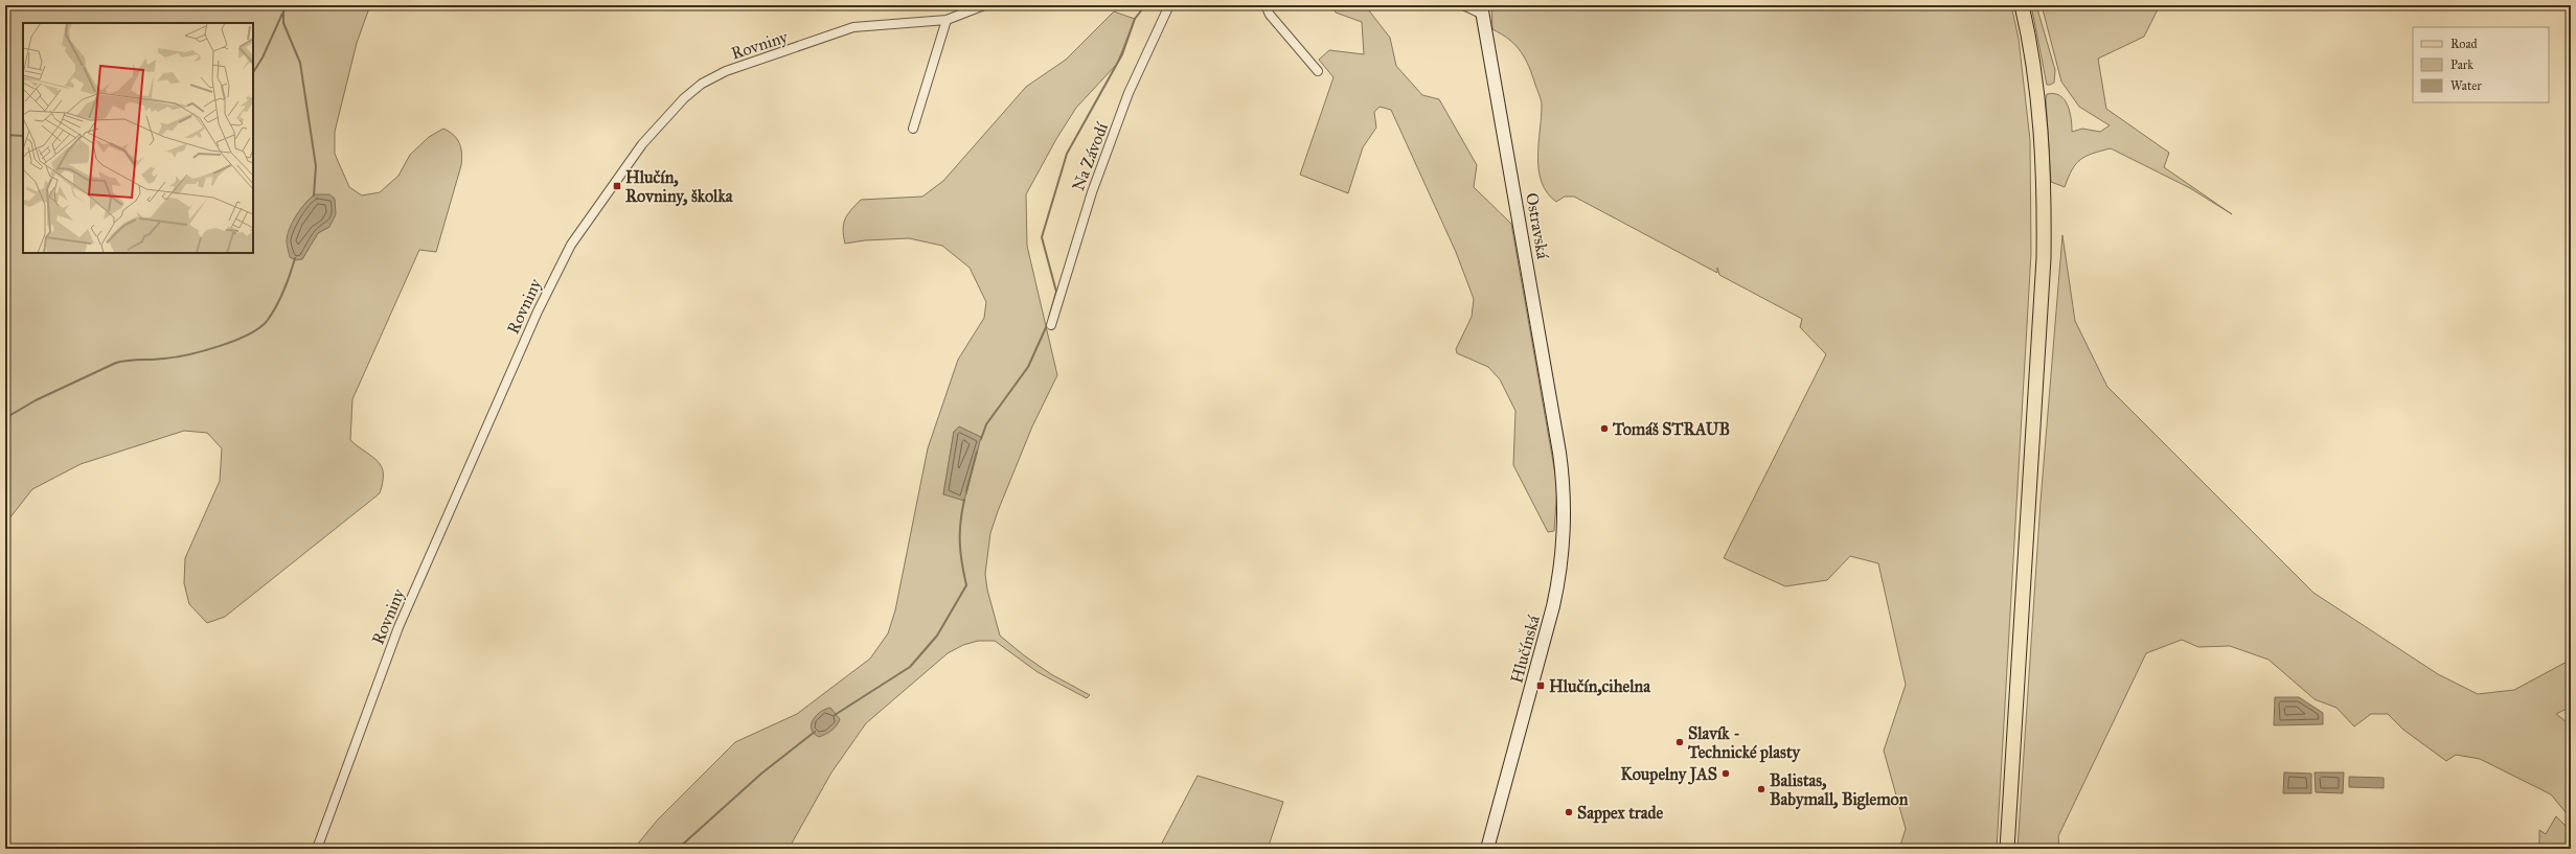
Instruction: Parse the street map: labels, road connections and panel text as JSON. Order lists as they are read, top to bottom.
{
  "streets": {
    "street": [
      "Rovniny",
      "Na Závodí",
      "Ostravská",
      "Hlučínská"
    ]
  },
  "crossings": [
    ["Ostravská", "Hlučínská"]
  ],
  "places": {
    "transit": ["Hlučín, Rovniny, školka", "Hlučín,cihelna"],
    "other": [
      "Tomáš STRAUB",
      "Slavík - Technické plasty",
      "Koupelny JAS",
      "Balistas, Babymall, Biglemon",
      "Sappex trade"
    ]
  },
  "legend": ["Road", "Park", "Water"]
}
